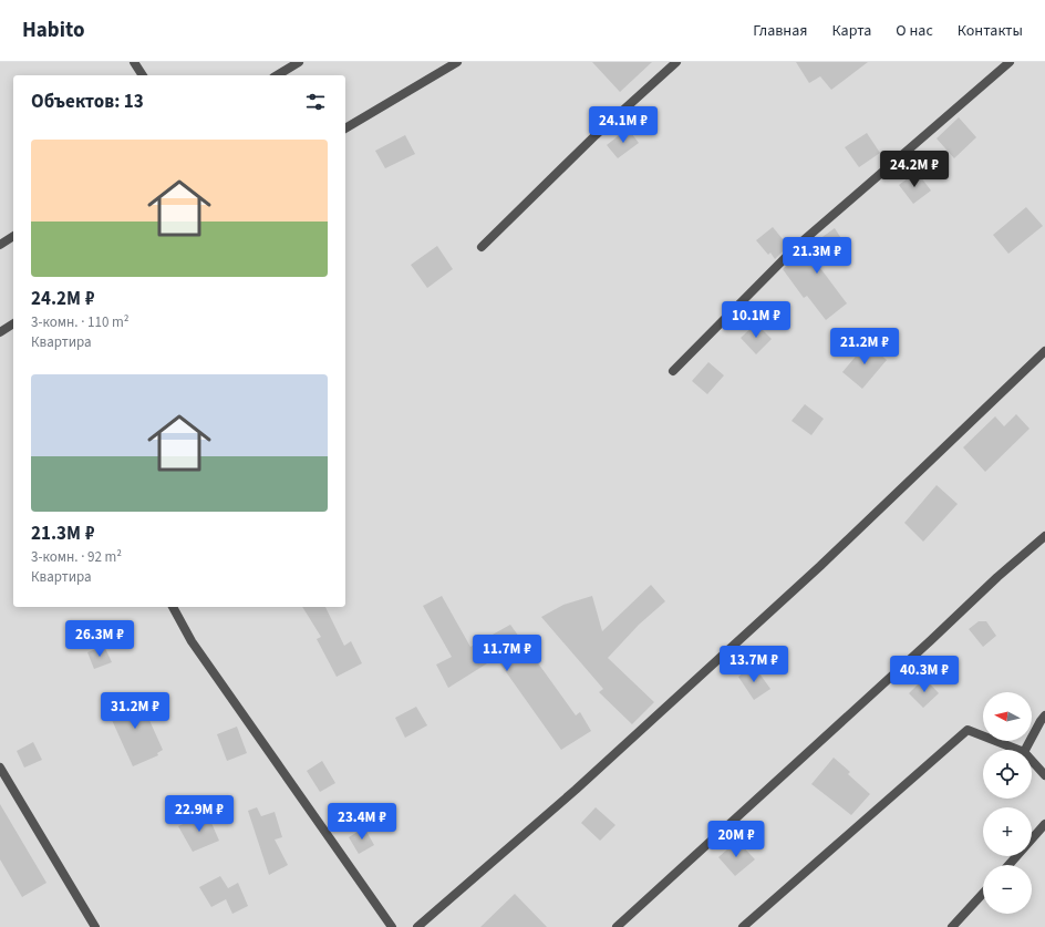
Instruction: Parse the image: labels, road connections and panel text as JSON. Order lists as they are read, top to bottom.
{
  "north": "left",
  "page": {
    "header": "Habito",
    "nav": [
      "Главная",
      "Карта",
      "О нас",
      "Контакты"
    ],
    "heading": "Объектов: 13",
    "price": [
      "24.1M ₽",
      "24.2M ₽",
      "21.3M ₽",
      "10.1M ₽",
      "21.2M ₽",
      "26.3M ₽",
      "11.7M ₽",
      "13.7M ₽",
      "40.3M ₽",
      "31.2M ₽",
      "22.9M ₽",
      "23.4M ₽",
      "20M ₽"
    ],
    "list": [
      {
        "name": "24.2M ₽",
        "note": "3-комн. · 110 m² · Квартира"
      },
      {
        "name": "21.3M ₽",
        "note": "3-комн. · 92 m² · Квартира"
      }
    ],
    "map_buttons": ["+", "−"]
  }
}
